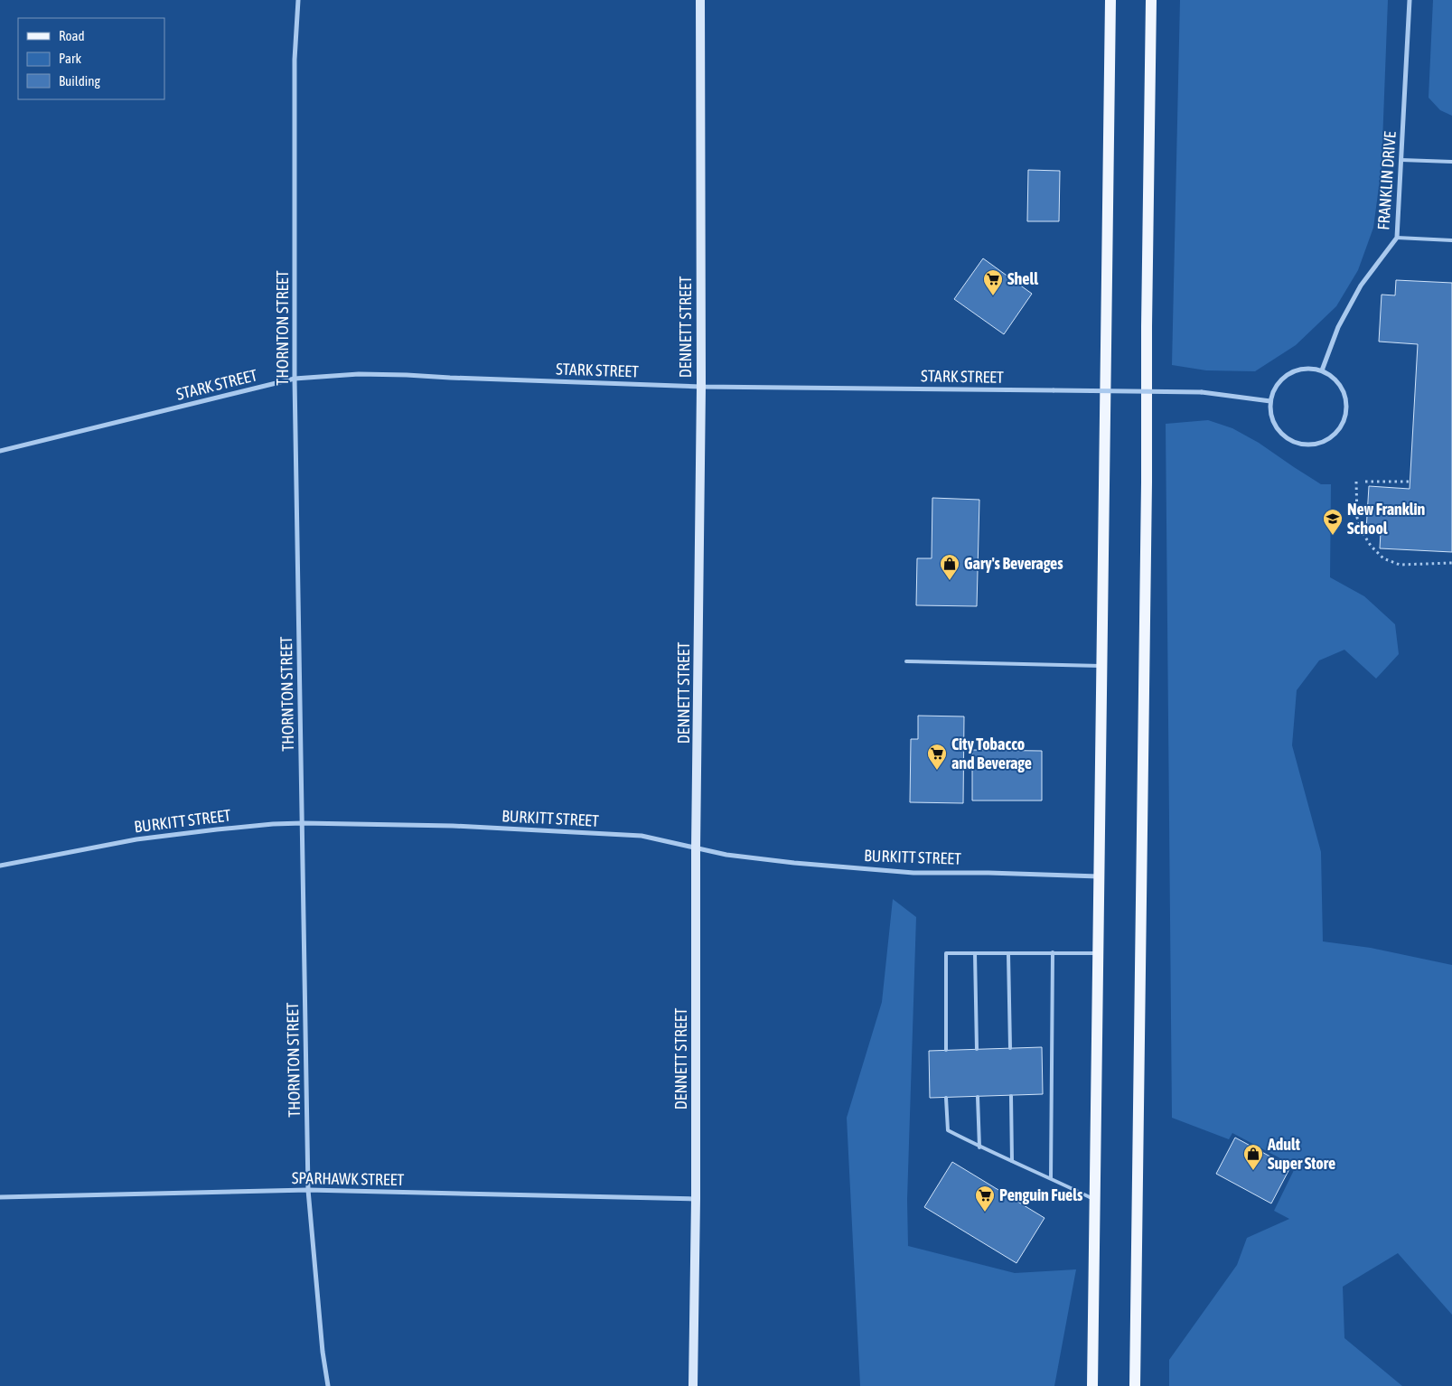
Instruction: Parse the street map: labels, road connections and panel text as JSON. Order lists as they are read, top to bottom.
{
  "streets": {
    "street": [
      "FRANKLIN DRIVE",
      "DENNETT STREET",
      "THORNTON STREET",
      "STARK STREET",
      "BURKITT STREET",
      "SPARHAWK STREET"
    ]
  },
  "crossings": [
    ["FRANKLIN DRIVE", "STARK STREET"],
    ["DENNETT STREET", "STARK STREET"],
    ["DENNETT STREET", "BURKITT STREET"],
    ["DENNETT STREET", "SPARHAWK STREET"],
    ["THORNTON STREET", "STARK STREET"],
    ["THORNTON STREET", "BURKITT STREET"],
    ["THORNTON STREET", "SPARHAWK STREET"]
  ],
  "places": {
    "supermarket": ["Shell", "City Tobacco and Beverage", "Penguin Fuels"],
    "school or university": ["New Franklin School"],
    "shop": ["Gary's Beverages", "Adult Super Store"]
  },
  "legend": ["Road", "Park", "Building"]
}
